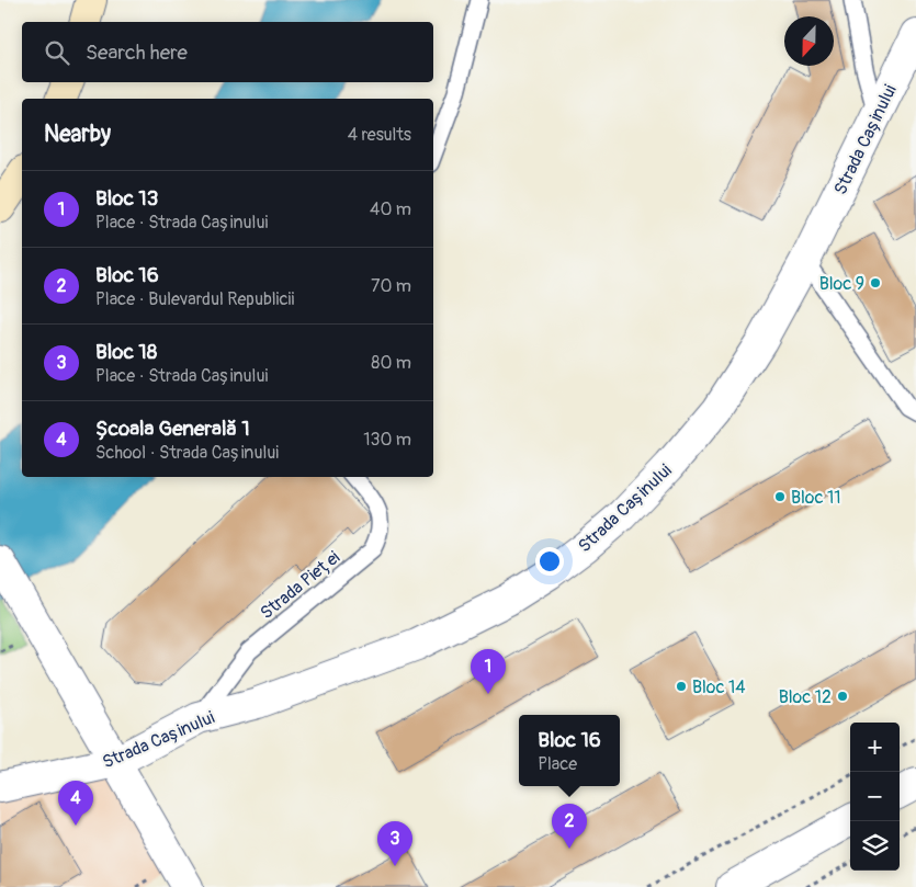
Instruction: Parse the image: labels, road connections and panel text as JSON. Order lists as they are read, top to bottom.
{
  "streets": {
    "street": ["Strada Cașinului"],
    "lane": ["Strada Pieței"]
  },
  "crossings": [
    ["Strada Cașinului", "Strada Pieței"]
  ],
  "places": [
    "Bloc 9",
    "Bloc 11",
    "Bloc 14",
    "Bloc 12"
  ],
  "north": "bottom",
  "page": {
    "search": "Search here",
    "heading": ["Nearby", "4 results"],
    "list": [
      {
        "mark": "1",
        "name": "Bloc 13",
        "note": "Place · Strada Cașinului",
        "value": "40 m"
      },
      {
        "mark": "2",
        "name": "Bloc 16",
        "note": "Place · Bulevardul Republicii",
        "value": "70 m"
      },
      {
        "mark": "3",
        "name": "Bloc 18",
        "note": "Place · Strada Cașinului",
        "value": "80 m"
      },
      {
        "mark": "4",
        "name": "Școala Generală 1",
        "note": "School · Strada Cașinului",
        "value": "130 m"
      }
    ],
    "pins": [
      "1",
      "4",
      "2",
      "3"
    ],
    "popup": ["Bloc 16", "Place"],
    "map_buttons": ["+", "−"]
  }
}
